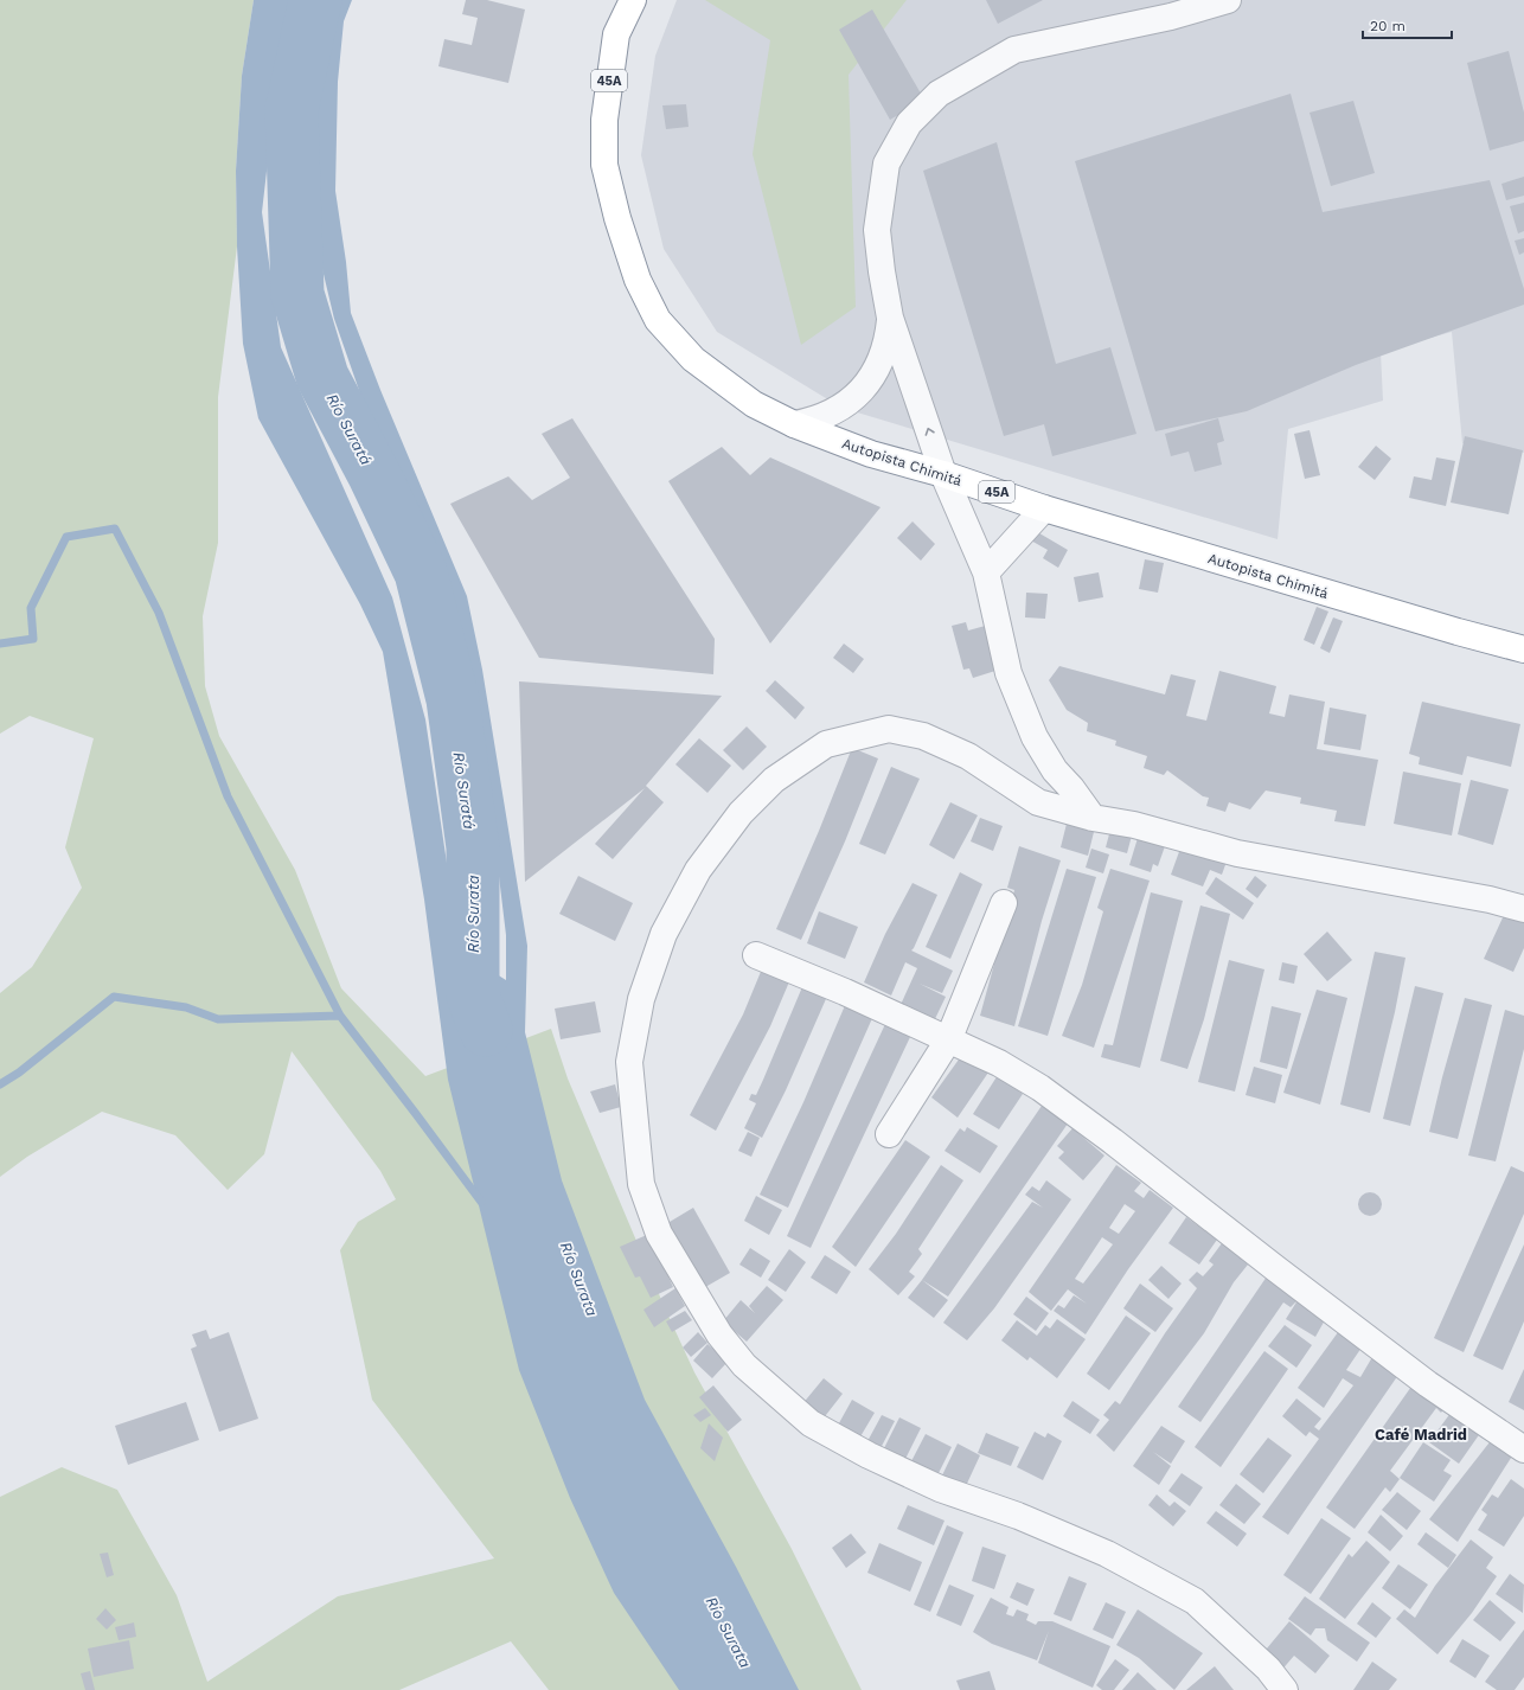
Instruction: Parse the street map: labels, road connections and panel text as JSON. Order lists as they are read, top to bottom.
{
  "streets": {
    "highway": ["45A", "Autopista Chimitá"]
  },
  "districts": ["Café Madrid"],
  "water": ["Río Suratá", "Río Surata"],
  "scale_bar": "20 m"
}
